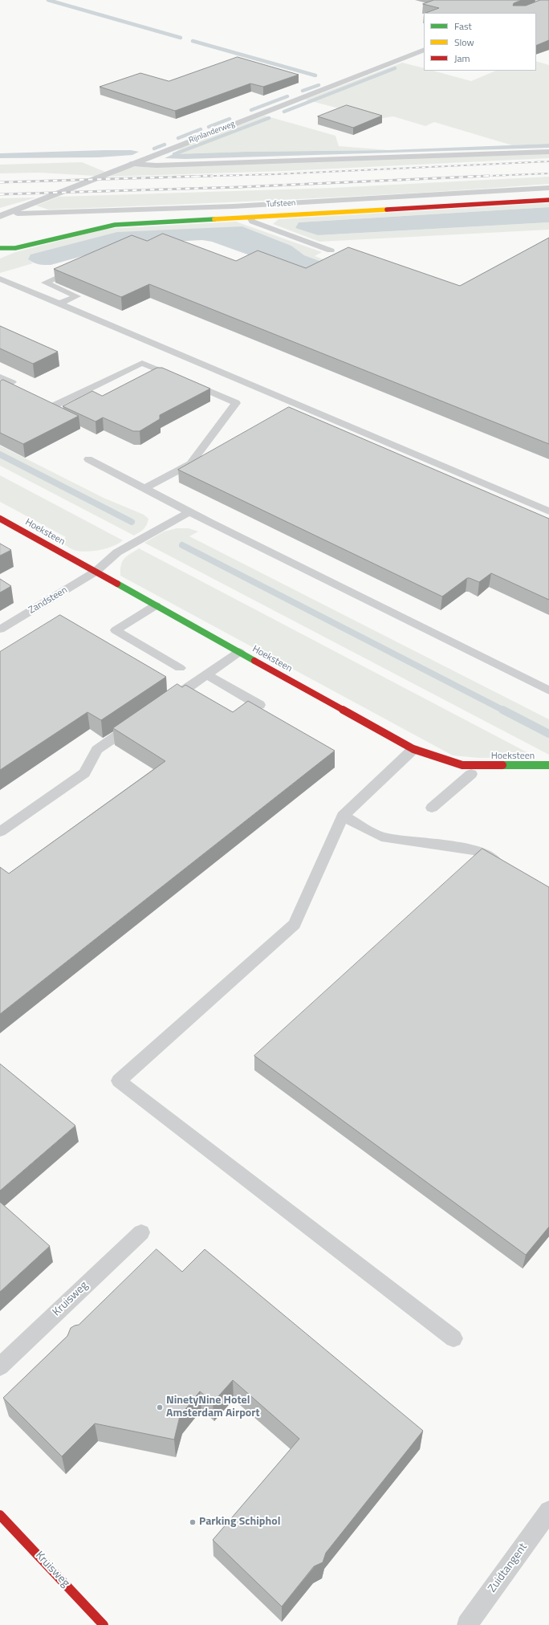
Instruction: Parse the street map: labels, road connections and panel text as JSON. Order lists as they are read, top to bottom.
{
  "streets": {
    "street": [
      "Rijnlanderweg",
      "Tufsteen",
      "Hoeksteen",
      "Kruisweg"
    ],
    "lane": ["Zandsteen", "Zuidtangent"]
  },
  "crossings": [
    ["Rijnlanderweg", "Tufsteen"],
    ["Hoeksteen", "Zandsteen"]
  ],
  "places": ["NinetyNine Hotel Amsterdam Airport", "Parking Schiphol"],
  "legend": ["Fast", "Slow", "Jam"]
}
